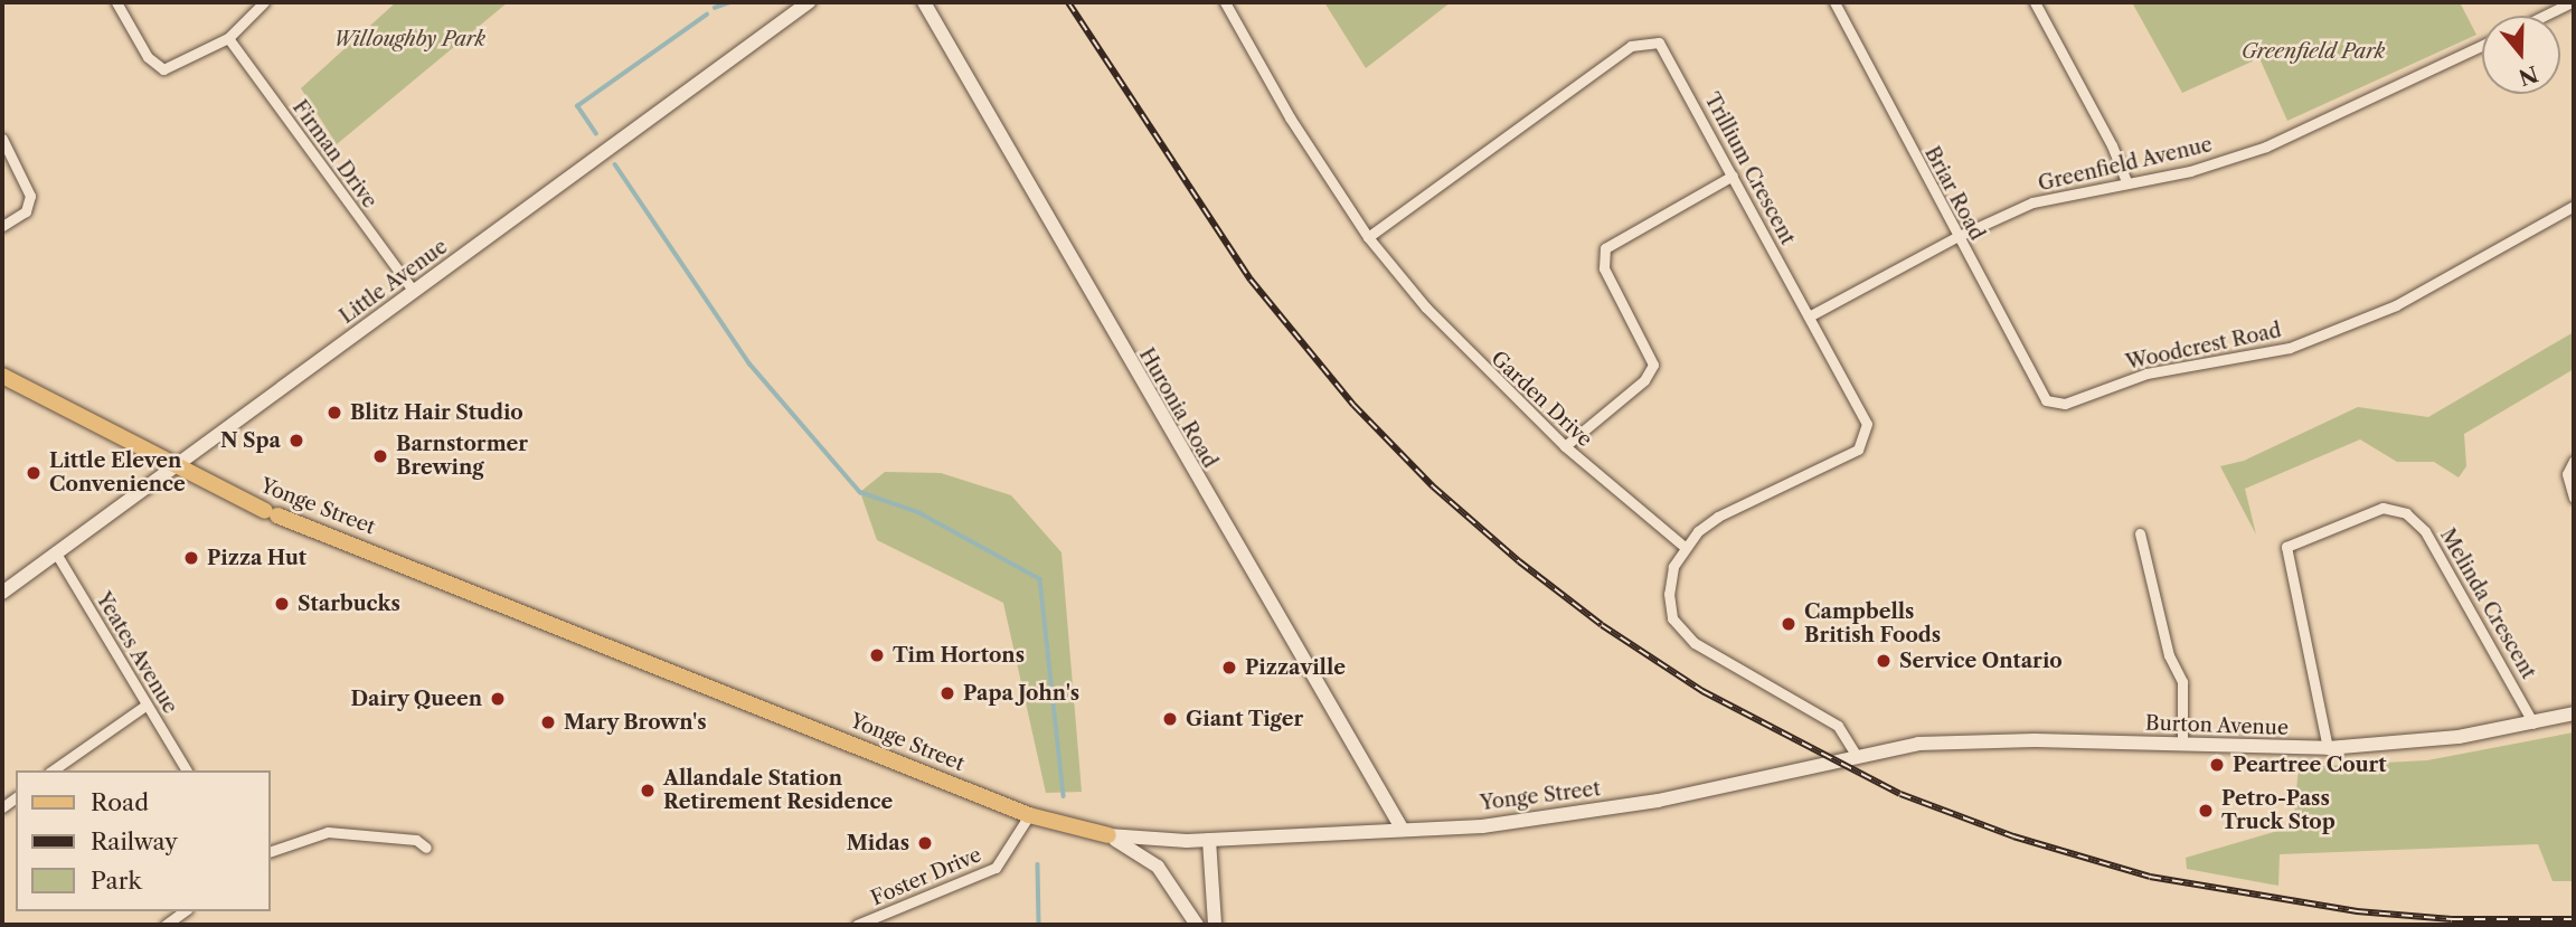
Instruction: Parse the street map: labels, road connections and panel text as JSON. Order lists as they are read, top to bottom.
{
  "streets": {
    "main road": [
      "Little Avenue",
      "Huronia Road",
      "Yonge Street",
      "Burton Avenue"
    ],
    "street": [
      "Firman Drive",
      "Greenfield Avenue",
      "Trillium Crescent",
      "Briar Road",
      "Woodcrest Road",
      "Garden Drive",
      "Melinda Crescent",
      "Yeates Avenue",
      "Foster Drive"
    ]
  },
  "crossings": [
    ["Firman Drive", "Little Avenue"],
    ["Greenfield Avenue", "Trillium Crescent"],
    ["Greenfield Avenue", "Briar Road"],
    ["Trillium Crescent", "Garden Drive"],
    ["Briar Road", "Woodcrest Road"],
    ["Little Avenue", "Yonge Street"],
    ["Little Avenue", "Yeates Avenue"],
    ["Huronia Road", "Yonge Street"],
    ["Yonge Street", "Burton Avenue"],
    ["Yonge Street", "Foster Drive"],
    ["Melinda Crescent", "Burton Avenue"]
  ],
  "parks": ["Willoughby Park", "Greenfield Park"],
  "places": [
    "Blitz Hair Studio",
    "N Spa",
    "Barnstormer Brewing",
    "Little Eleven Convenience",
    "Pizza Hut",
    "Starbucks",
    "Campbells British Foods",
    "Tim Hortons",
    "Service Ontario",
    "Pizzaville",
    "Papa John's",
    "Dairy Queen",
    "Giant Tiger",
    "Mary Brown's",
    "Peartree Court",
    "Allandale Station Retirement Residence",
    "Petro-Pass Truck Stop",
    "Midas"
  ],
  "legend": ["Road", "Railway", "Park"],
  "north": "bottom"
}
